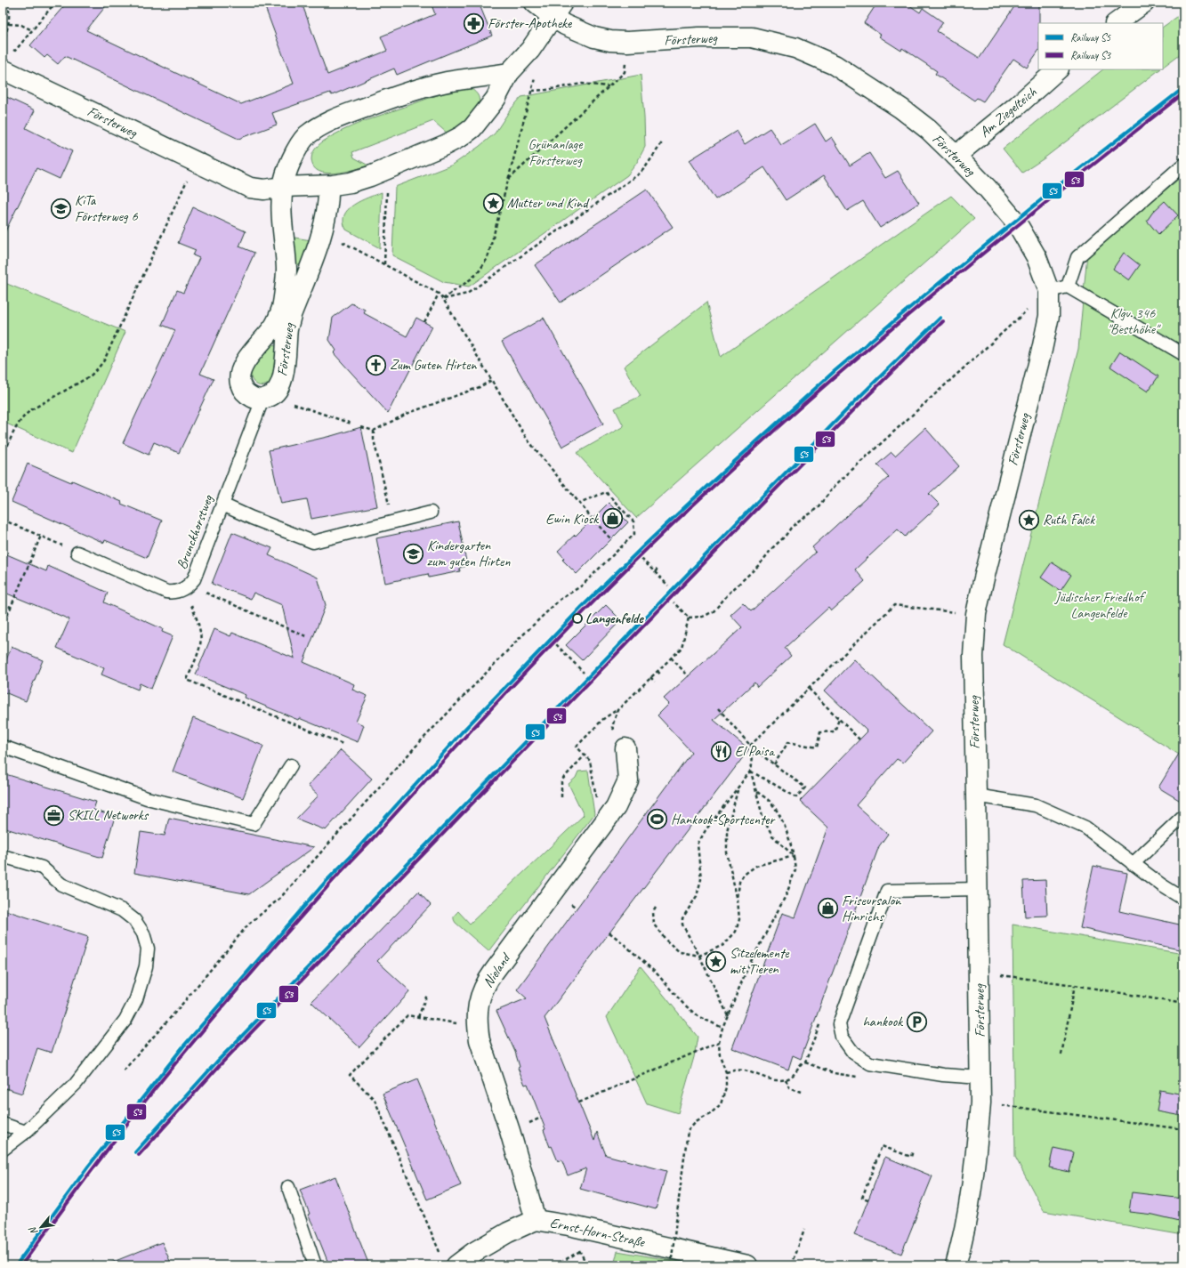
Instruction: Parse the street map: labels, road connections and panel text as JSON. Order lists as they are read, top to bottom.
{
  "streets": {
    "street": [
      "Försterweg",
      "Am Ziegelteich",
      "Nieland",
      "Ernst-Horn-Straße"
    ],
    "lane": ["Brunckhorstweg"]
  },
  "crossings": [
    ["Försterweg", "Am Ziegelteich"],
    ["Försterweg", "Brunckhorstweg"],
    ["Nieland", "Ernst-Horn-Straße"]
  ],
  "parks": ["Grünanlage Försterweg", "Klgv. 346 \"Besthöhe\"", "Jüdischer Friedhof Langenfelde"],
  "places": {
    "pharmacy": ["Förster-Apotheke"],
    "place": ["Mutter und Kind", "Ruth Falck", "Sitzelemente mit Tieren"],
    "school or university": ["KiTa Försterweg 6", "Kindergarten zum guten Hirten"],
    "church": ["Zum Guten Hirten"],
    "shop": ["Ewin Kiosk", "Friseursalon Hinrichs"],
    "other": ["Langenfelde"],
    "restaurant": ["El Paisa"],
    "office": ["SKILL Networks"],
    "sports": ["Hankook-Sportcenter"],
    "parking": ["hankook"]
  },
  "lines": ["rail line S5", "rail line S3"],
  "legend": ["Railway S5", "Railway S3"],
  "north": "bottom left"
}
